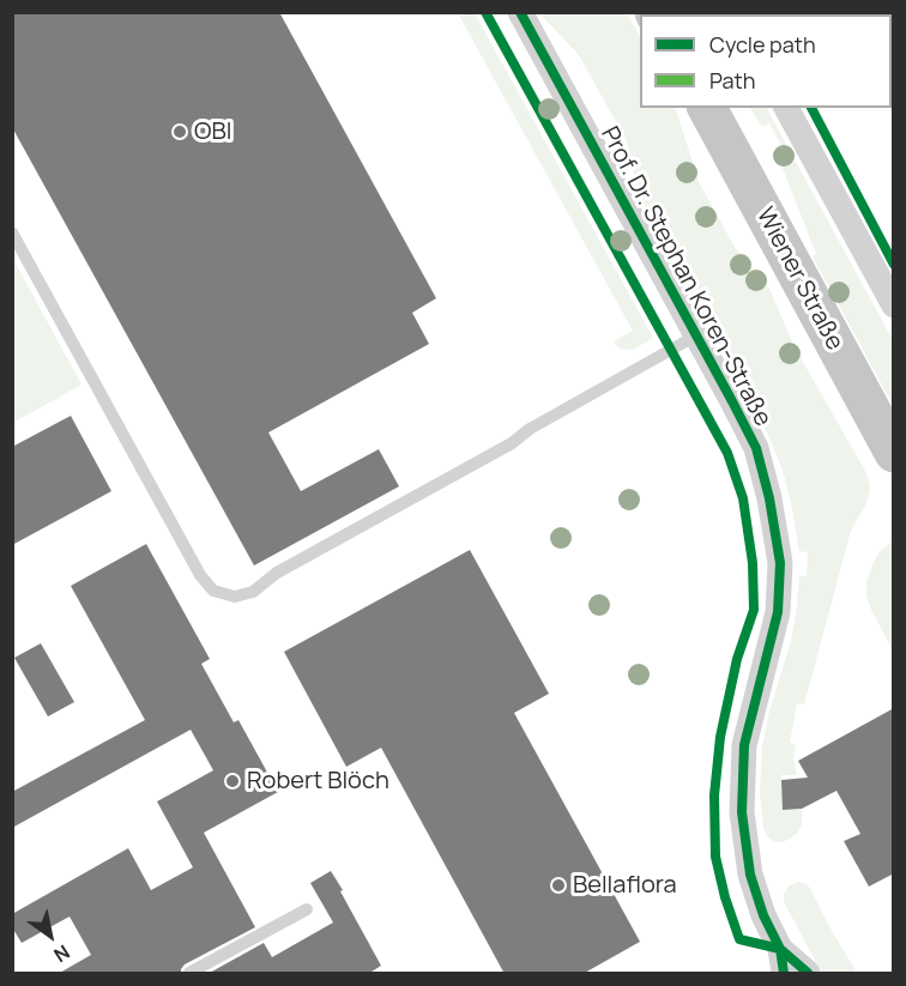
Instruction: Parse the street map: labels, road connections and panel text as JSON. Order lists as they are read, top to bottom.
{
  "streets": {
    "main road": ["Wiener Straße"],
    "street": ["Prof. Dr. Stephan Koren-Straße"]
  },
  "places": ["OBI", "Robert Blöch", "Bellaflora"],
  "legend": ["Cycle path", "Path"],
  "north": "bottom right"
}
